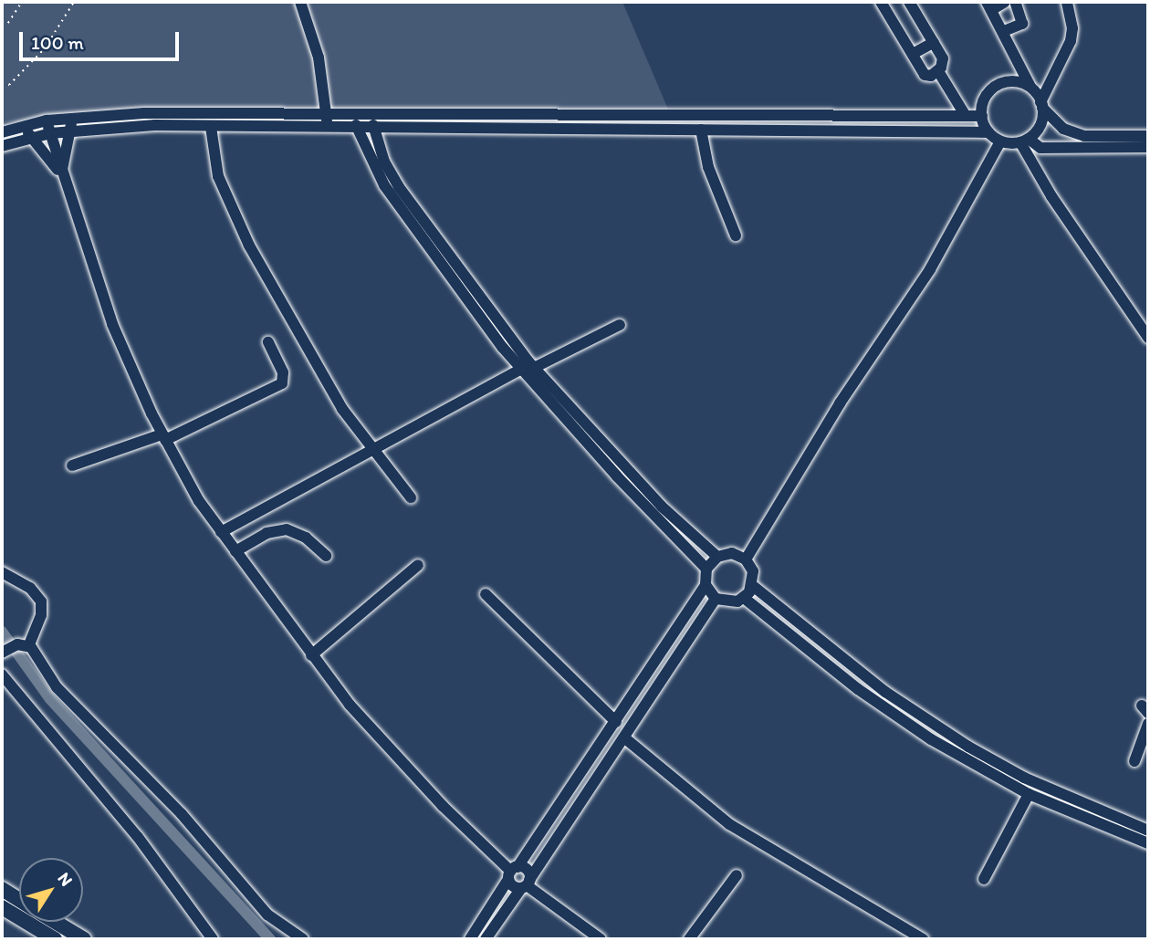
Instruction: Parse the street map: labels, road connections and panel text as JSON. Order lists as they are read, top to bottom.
{
  "scale_bar": "100 m",
  "north": "top right"
}
